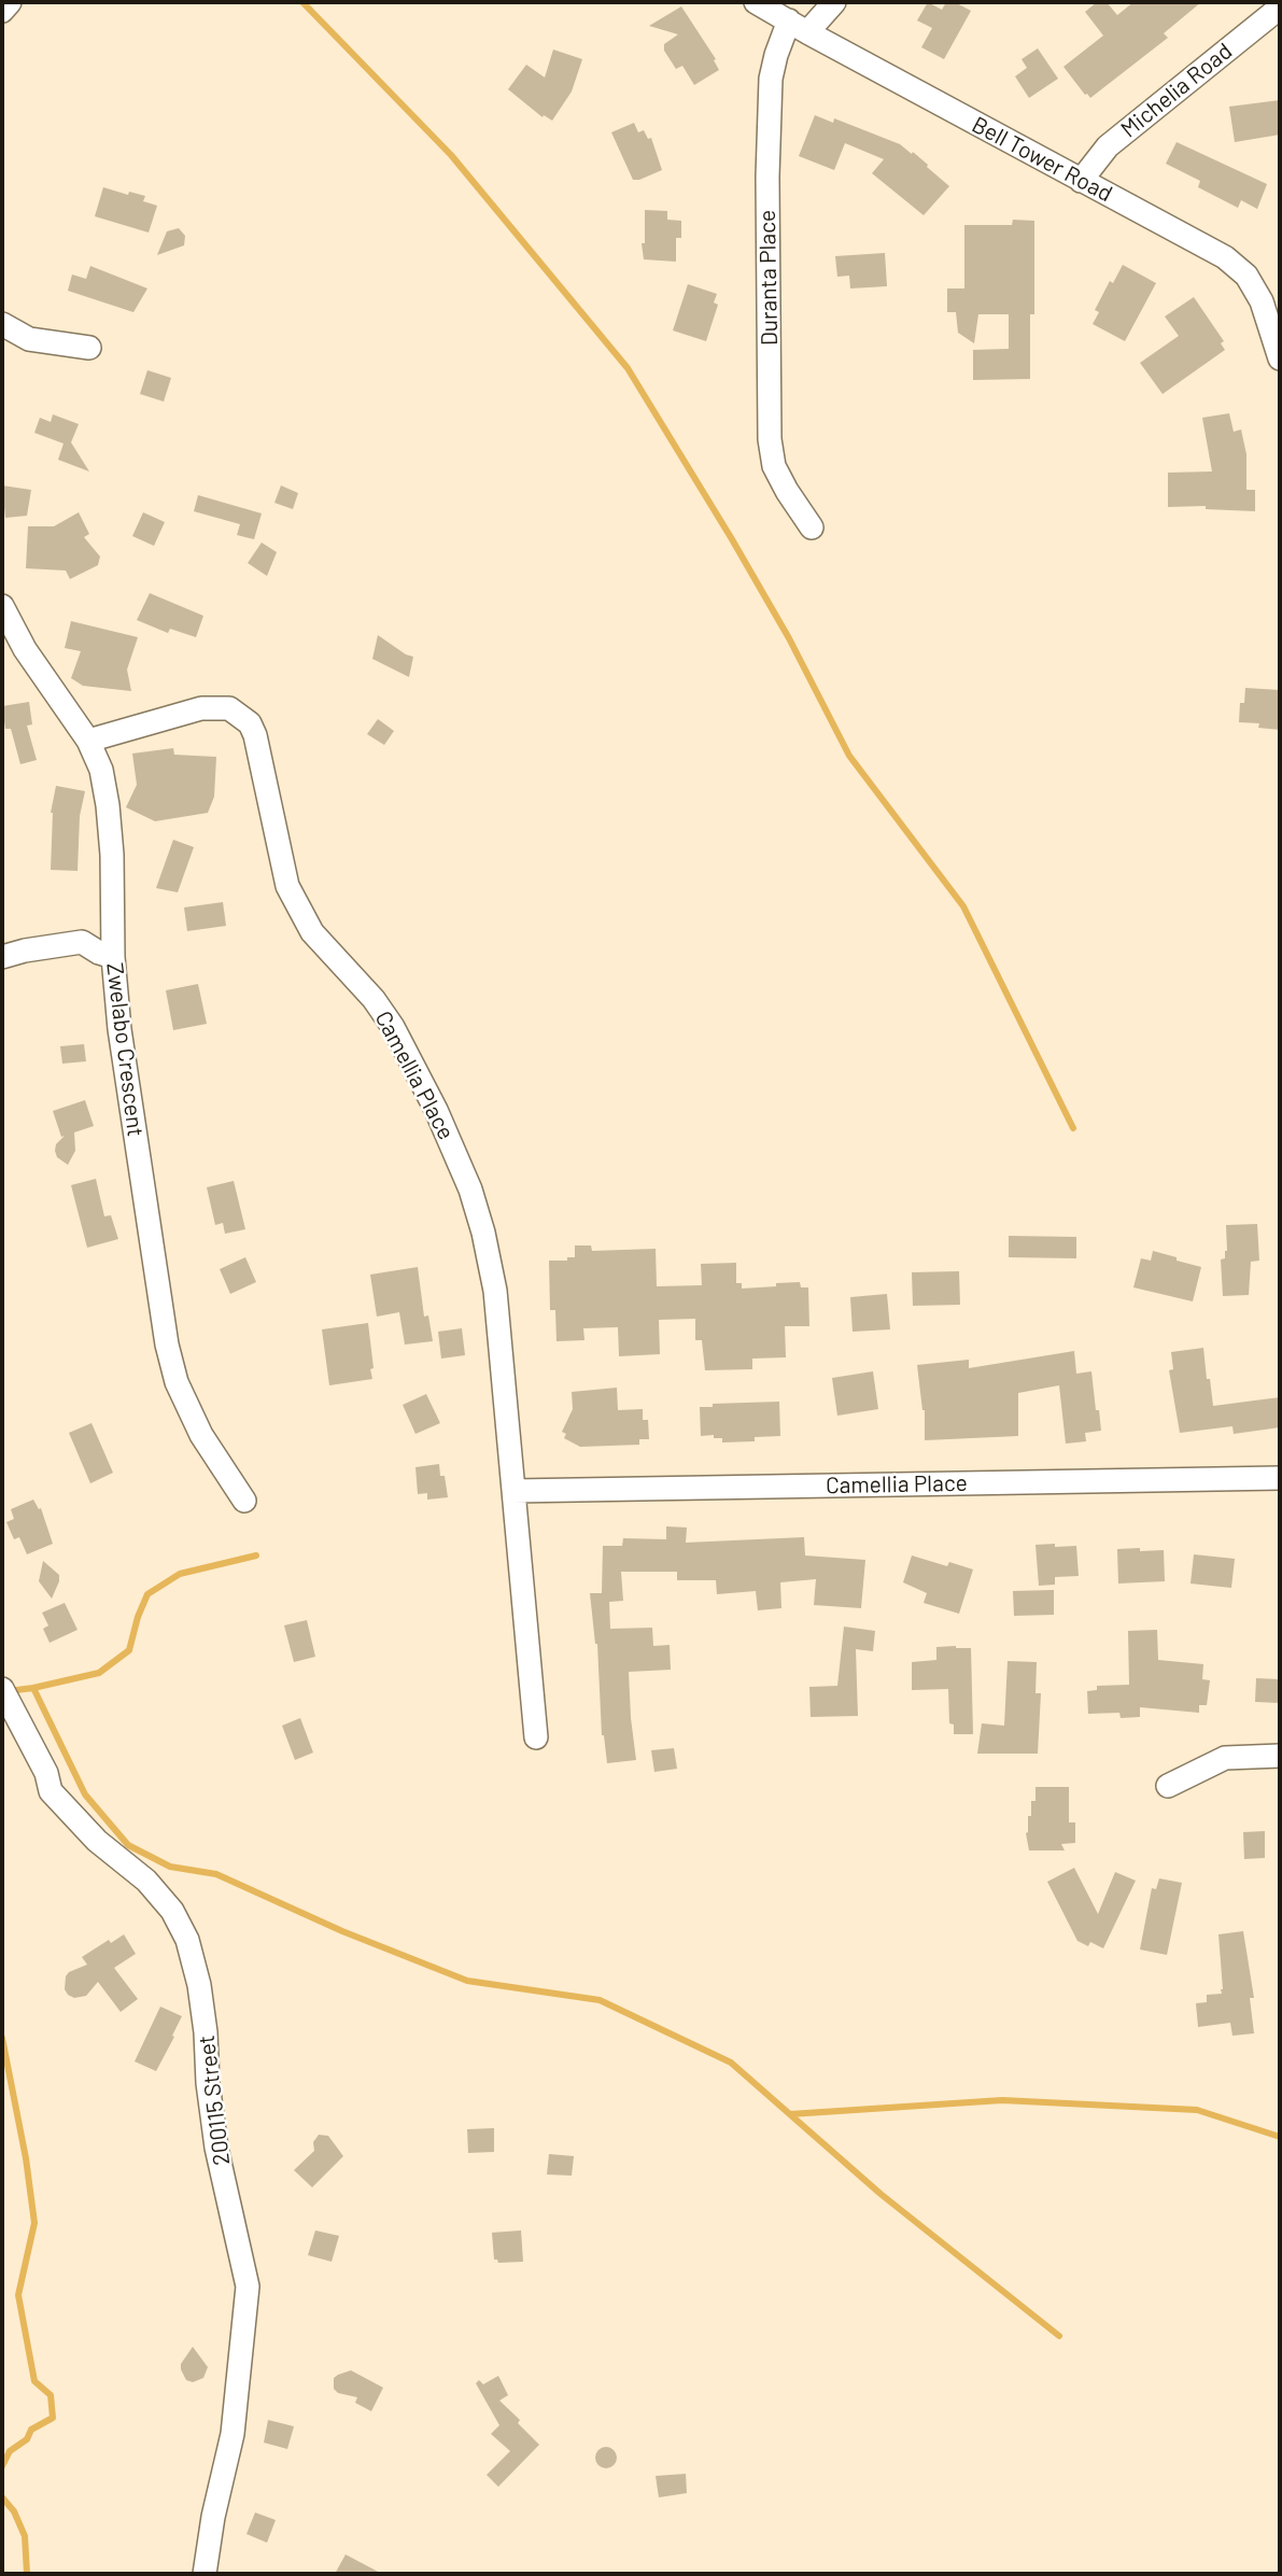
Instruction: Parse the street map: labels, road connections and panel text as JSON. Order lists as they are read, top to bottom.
{
  "streets": {
    "street": [
      "Michelia Road",
      "Bell Tower Road",
      "Duranta Place",
      "Zwelabo Crescent",
      "Camellia Place",
      "200115 Street"
    ]
  },
  "crossings": [
    ["Michelia Road", "Bell Tower Road"],
    ["Bell Tower Road", "Duranta Place"],
    ["Zwelabo Crescent", "Camellia Place"]
  ]
}
